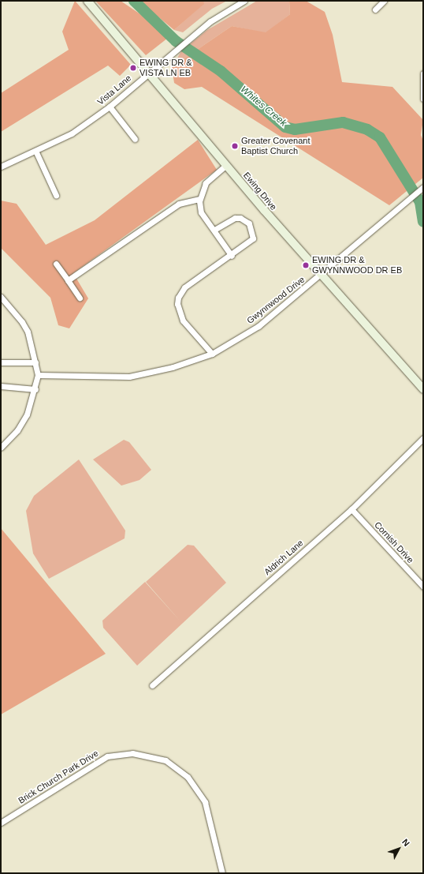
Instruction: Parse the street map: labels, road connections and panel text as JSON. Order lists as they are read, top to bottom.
{
  "streets": {
    "street": [
      "Vista Lane",
      "Ewing Drive",
      "Gwynnwood Drive",
      "Cornish Drive",
      "Aldrich Lane",
      "Brick Church Park Drive"
    ]
  },
  "crossings": [
    ["Vista Lane", "Ewing Drive"],
    ["Ewing Drive", "Gwynnwood Drive"],
    ["Cornish Drive", "Aldrich Lane"]
  ],
  "water": ["Whites Creek"],
  "places": ["EWING DR & VISTA LN EB", "Greater Covenant Baptist Church", "EWING DR & GWYNNWOOD DR EB"],
  "north": "top right"
}
